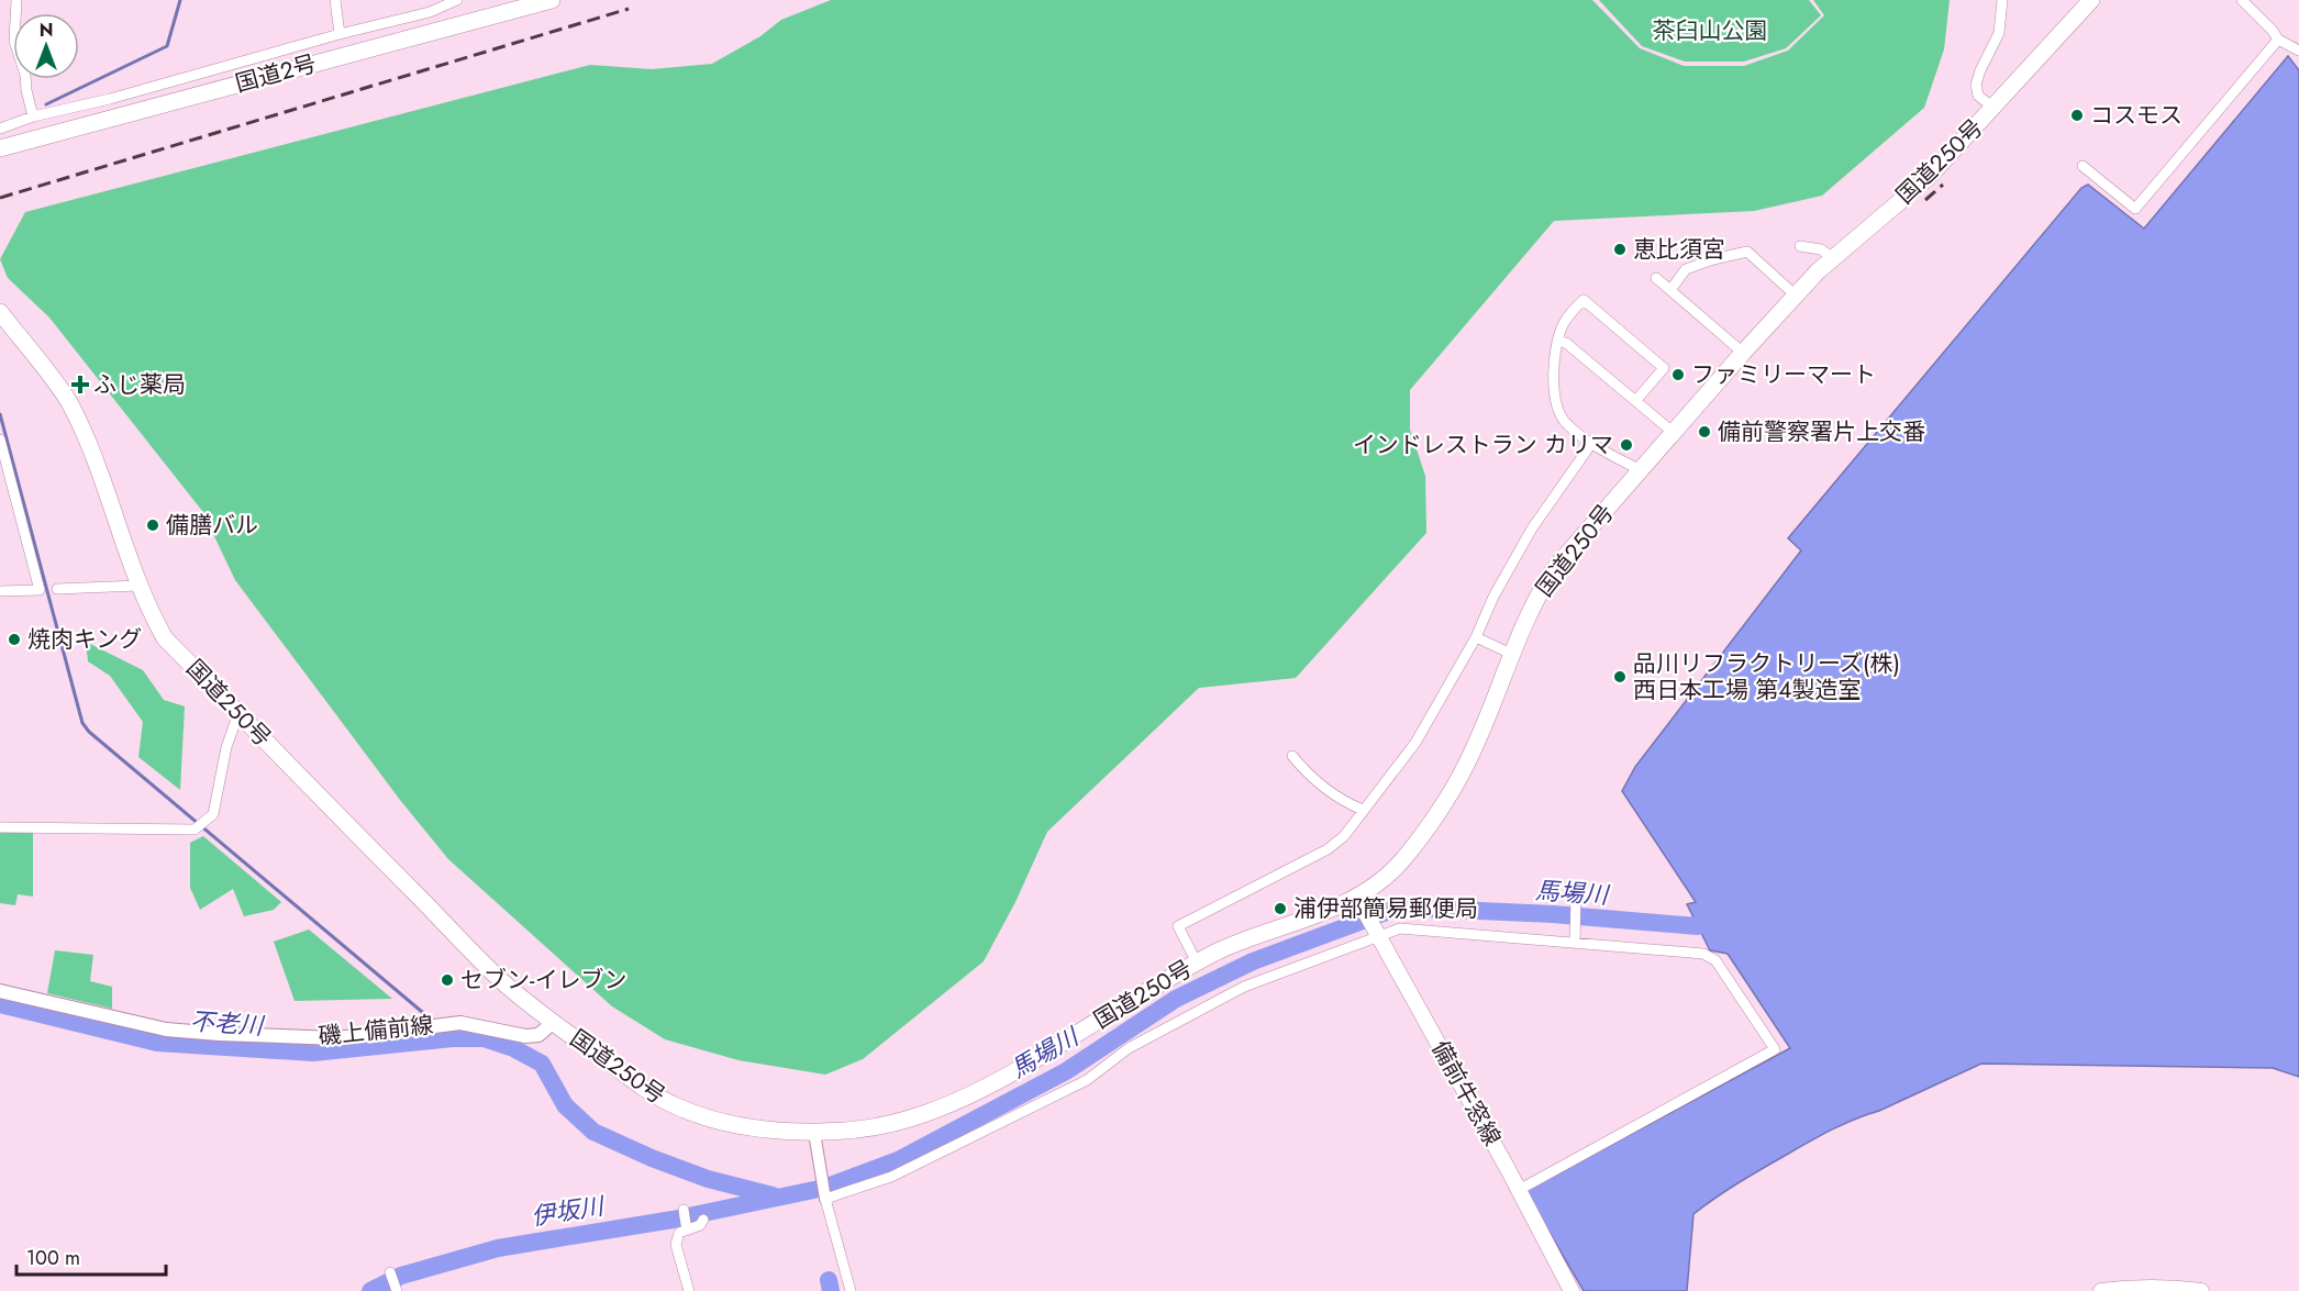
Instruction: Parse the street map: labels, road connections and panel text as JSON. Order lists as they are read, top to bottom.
{
  "streets": {
    "highway": ["国道2号", "国道250号"],
    "main road": ["磯上備前線", "備前牛窓線"]
  },
  "crossings": [
    ["国道250号", "磯上備前線"],
    ["国道250号", "備前牛窓線"]
  ],
  "water": ["馬場川", "不老川", "伊坂川"],
  "parks": ["茶臼山公園"],
  "places": {
    "other": [
      "コスモス",
      "恵比須宮",
      "ファミリーマート",
      "備前警察署片上交番",
      "インドレストラン カリマ",
      "備膳バル",
      "焼肉キング",
      "品川リフラクトリーズ(株) 西日本工場 第4製造室",
      "浦伊部簡易郵便局",
      "セブン-イレブン"
    ],
    "health": ["ふじ薬局"]
  },
  "scale_bar": "100 m",
  "north": "top"
}
